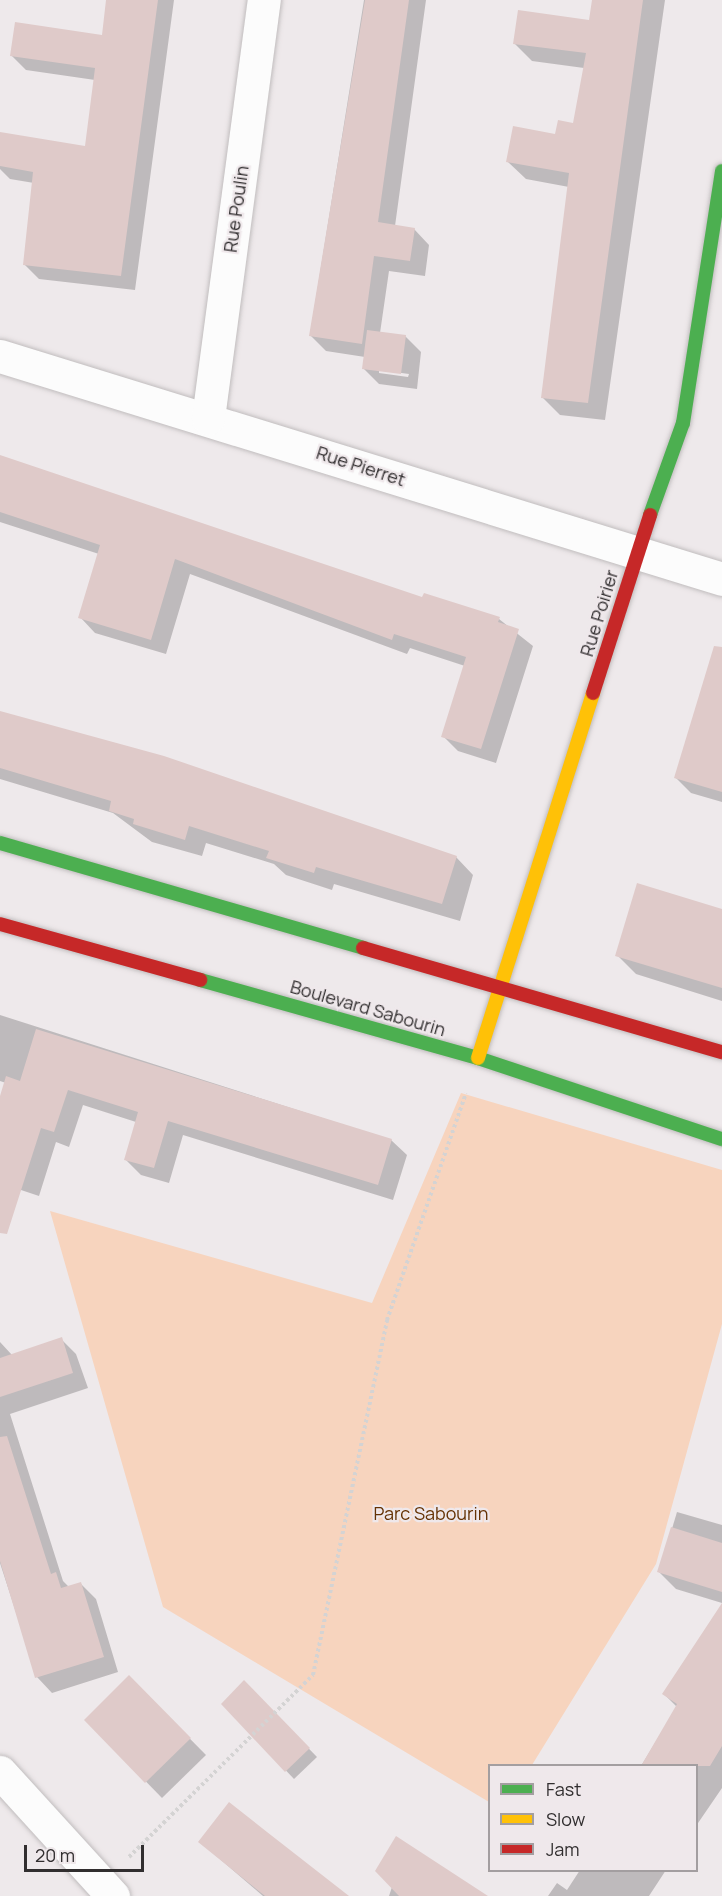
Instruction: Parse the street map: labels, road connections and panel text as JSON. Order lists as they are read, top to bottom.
{
  "streets": {
    "street": [
      "Rue Poulin",
      "Rue Pierret",
      "Rue Poirier",
      "Boulevard Sabourin"
    ]
  },
  "crossings": [
    ["Rue Poulin", "Rue Pierret"],
    ["Rue Pierret", "Rue Poirier"],
    ["Rue Poirier", "Boulevard Sabourin"]
  ],
  "parks": ["Parc Sabourin"],
  "legend": ["Fast", "Slow", "Jam"],
  "scale_bar": "20 m"
}
